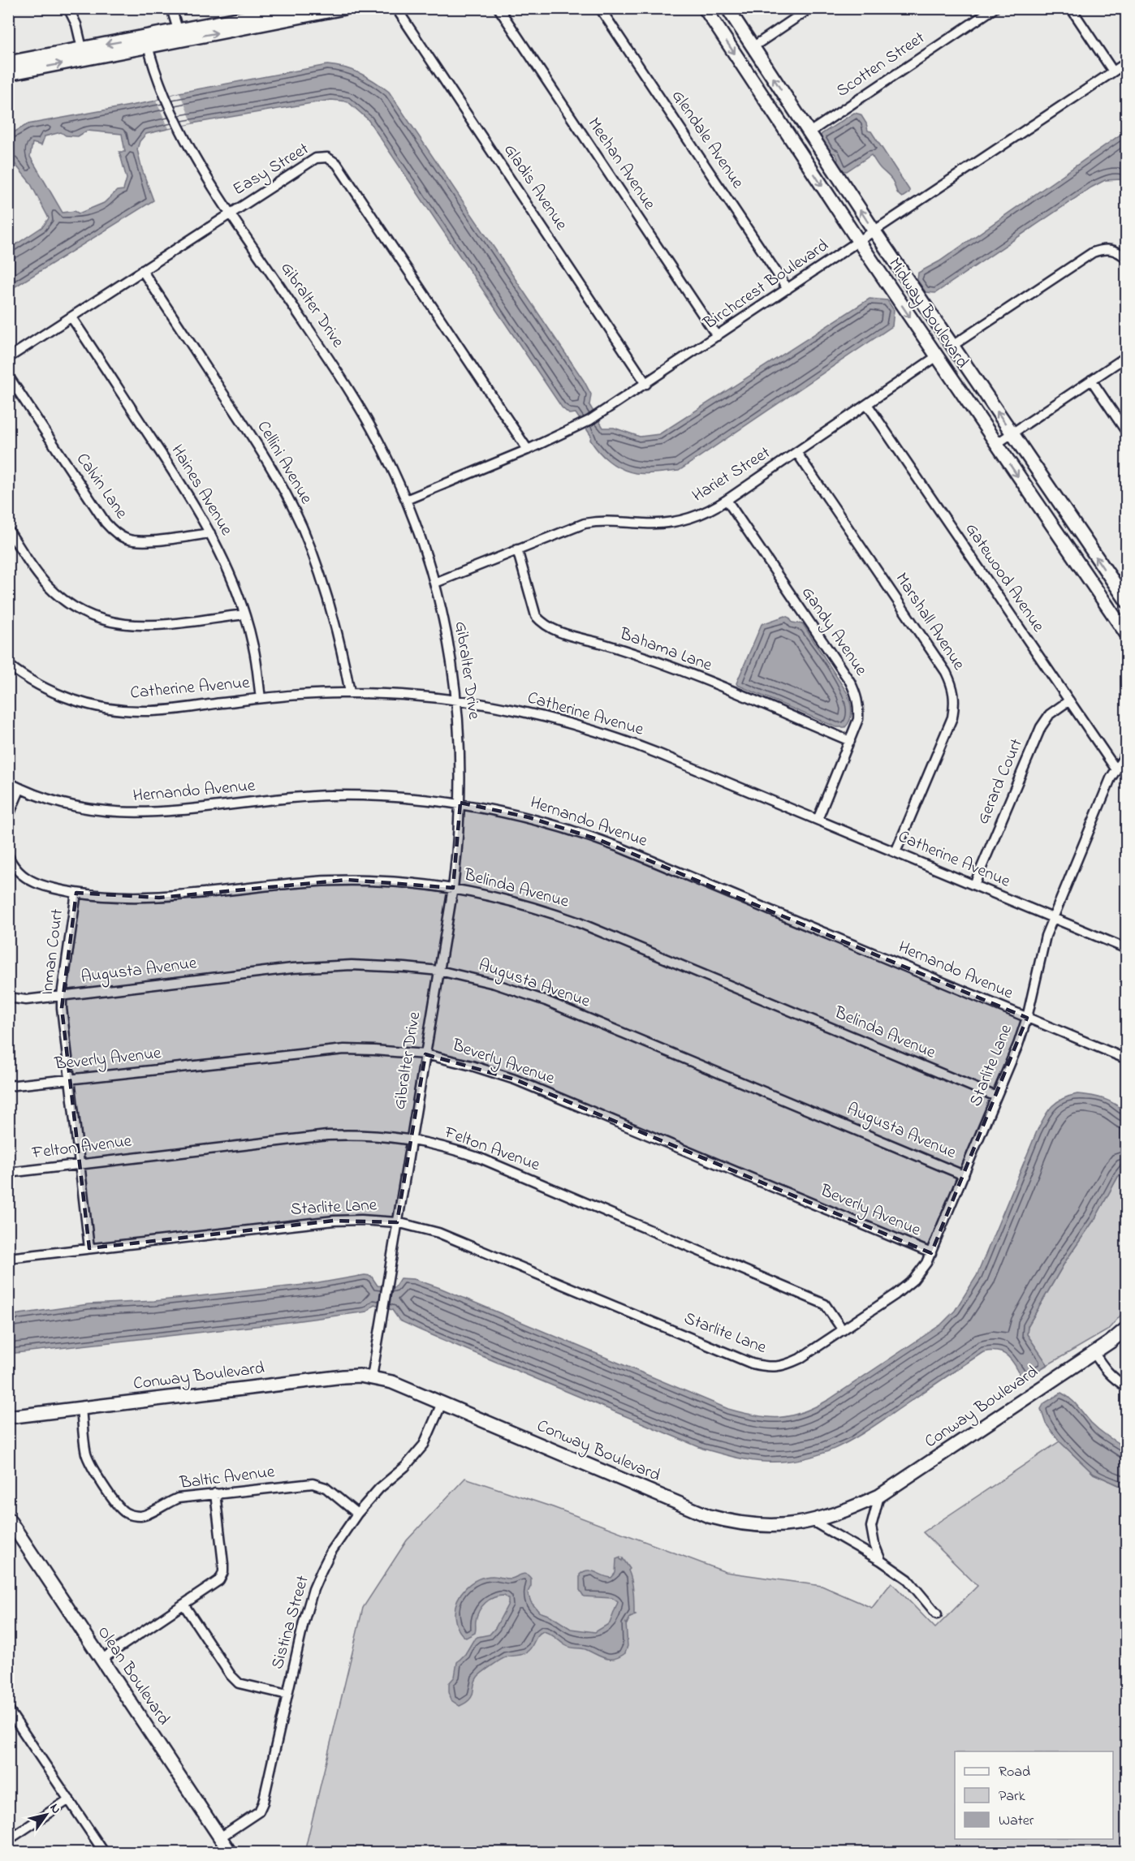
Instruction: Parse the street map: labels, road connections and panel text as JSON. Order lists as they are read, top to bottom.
{
  "streets": {
    "street": [
      "Scotten Street",
      "Glendale Avenue",
      "Meehan Avenue",
      "Easy Street",
      "Gladis Avenue",
      "Birchcrest Boulevard",
      "Gibralter Drive",
      "Midway Boulevard",
      "Cellini Avenue",
      "Hariet Street",
      "Calvin Lane",
      "Haines Avenue",
      "Gatewood Avenue",
      "Marshall Avenue",
      "Gandy Avenue",
      "Bahama Lane",
      "Catherine Avenue",
      "Gerard Court",
      "Hernando Avenue",
      "Belinda Avenue",
      "Inman Court",
      "Augusta Avenue",
      "Beverly Avenue",
      "Starlite Lane",
      "Felton Avenue",
      "Conway Boulevard",
      "Baltic Avenue",
      "Sistina Street",
      "Olean Boulevard"
    ]
  },
  "crossings": [
    ["Scotten Street", "Midway Boulevard"],
    ["Glendale Avenue", "Birchcrest Boulevard"],
    ["Meehan Avenue", "Birchcrest Boulevard"],
    ["Easy Street", "Birchcrest Boulevard"],
    ["Easy Street", "Gibralter Drive"],
    ["Easy Street", "Cellini Avenue"],
    ["Easy Street", "Haines Avenue"],
    ["Gladis Avenue", "Birchcrest Boulevard"],
    ["Birchcrest Boulevard", "Gibralter Drive"],
    ["Birchcrest Boulevard", "Midway Boulevard"],
    ["Gibralter Drive", "Hariet Street"],
    ["Gibralter Drive", "Catherine Avenue"],
    ["Gibralter Drive", "Hernando Avenue"],
    ["Gibralter Drive", "Belinda Avenue"],
    ["Gibralter Drive", "Augusta Avenue"],
    ["Gibralter Drive", "Beverly Avenue"],
    ["Gibralter Drive", "Starlite Lane"],
    ["Gibralter Drive", "Felton Avenue"],
    ["Gibralter Drive", "Conway Boulevard"],
    ["Midway Boulevard", "Hariet Street"],
    ["Cellini Avenue", "Catherine Avenue"],
    ["Hariet Street", "Gatewood Avenue"],
    ["Hariet Street", "Marshall Avenue"],
    ["Hariet Street", "Gandy Avenue"],
    ["Hariet Street", "Bahama Lane"],
    ["Calvin Lane", "Haines Avenue"],
    ["Haines Avenue", "Catherine Avenue"],
    ["Gatewood Avenue", "Gerard Court"],
    ["Gatewood Avenue", "Starlite Lane"],
    ["Marshall Avenue", "Catherine Avenue"],
    ["Gandy Avenue", "Bahama Lane"],
    ["Gandy Avenue", "Catherine Avenue"],
    ["Catherine Avenue", "Gerard Court"],
    ["Catherine Avenue", "Starlite Lane"],
    ["Hernando Avenue", "Starlite Lane"],
    ["Belinda Avenue", "Inman Court"],
    ["Belinda Avenue", "Starlite Lane"],
    ["Inman Court", "Augusta Avenue"],
    ["Inman Court", "Beverly Avenue"],
    ["Inman Court", "Starlite Lane"],
    ["Inman Court", "Felton Avenue"],
    ["Augusta Avenue", "Starlite Lane"],
    ["Beverly Avenue", "Starlite Lane"],
    ["Starlite Lane", "Felton Avenue"],
    ["Conway Boulevard", "Baltic Avenue"],
    ["Conway Boulevard", "Sistina Street"],
    ["Baltic Avenue", "Sistina Street"],
    ["Sistina Street", "Olean Boulevard"]
  ],
  "legend": ["Road", "Park", "Water"],
  "north": "top right"
}
